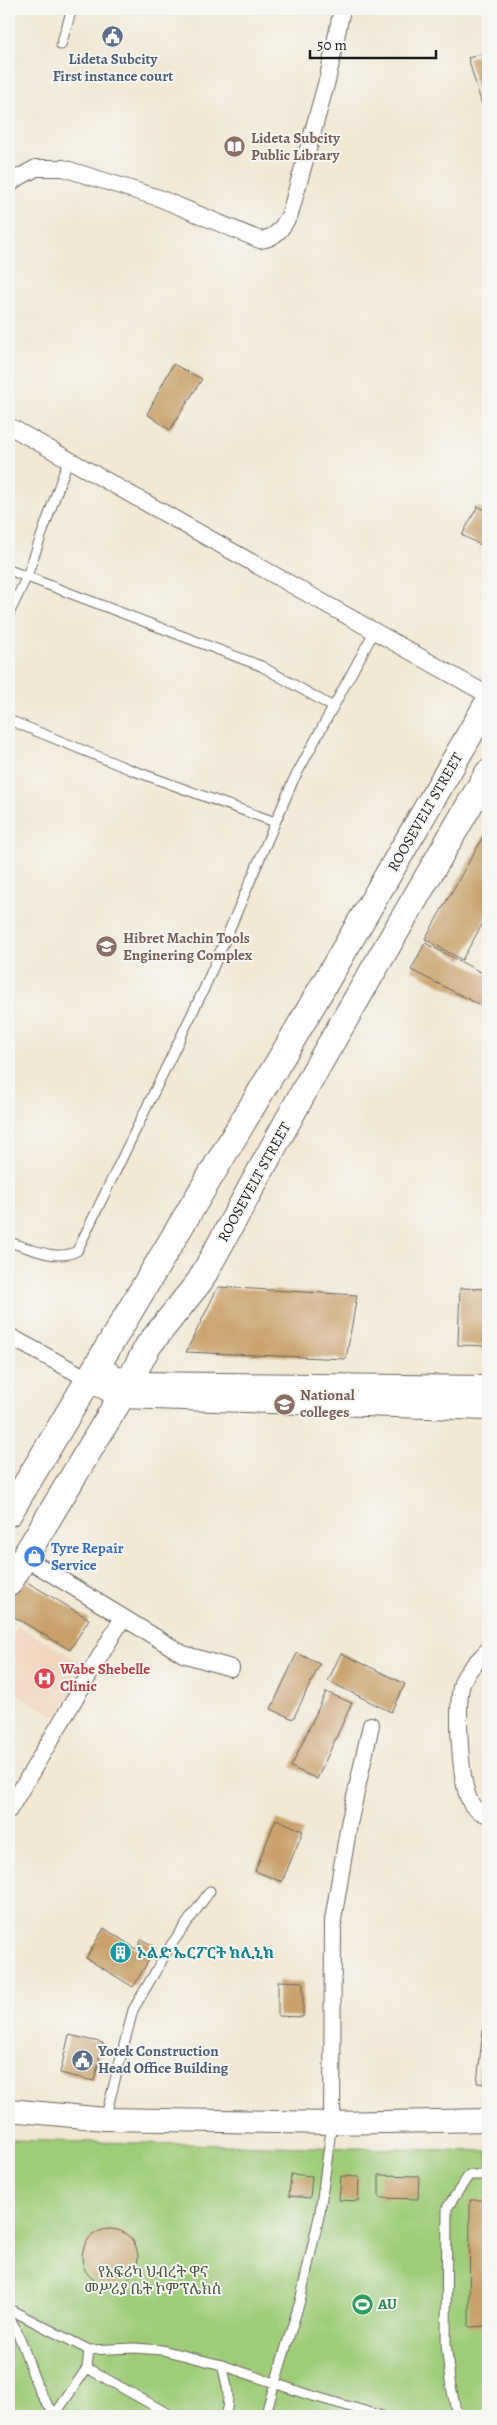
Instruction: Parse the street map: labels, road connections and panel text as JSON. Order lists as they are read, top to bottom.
{
  "streets": {
    "main road": ["ROOSEVELT STREET"]
  },
  "parks": ["የአፍሪካ ህብረት ዋና መሥሪያ ቤት ኮምፕሌክስ"],
  "places": {
    "public building": ["Lideta Subcity First instance court", "Yotek Construction Head Office Building"],
    "library": ["Lideta Subcity Public Library"],
    "school or university": ["Hibret Machin Tools Enginering Complex", "National colleges"],
    "shop": ["Tyre Repair Service"],
    "hospital": ["Wabe Shebelle Clinic"],
    "building": ["ኦልድ ኤርፖርት ክሊኒክ"],
    "sports": ["AU"]
  },
  "scale_bar": "50 m"
}
